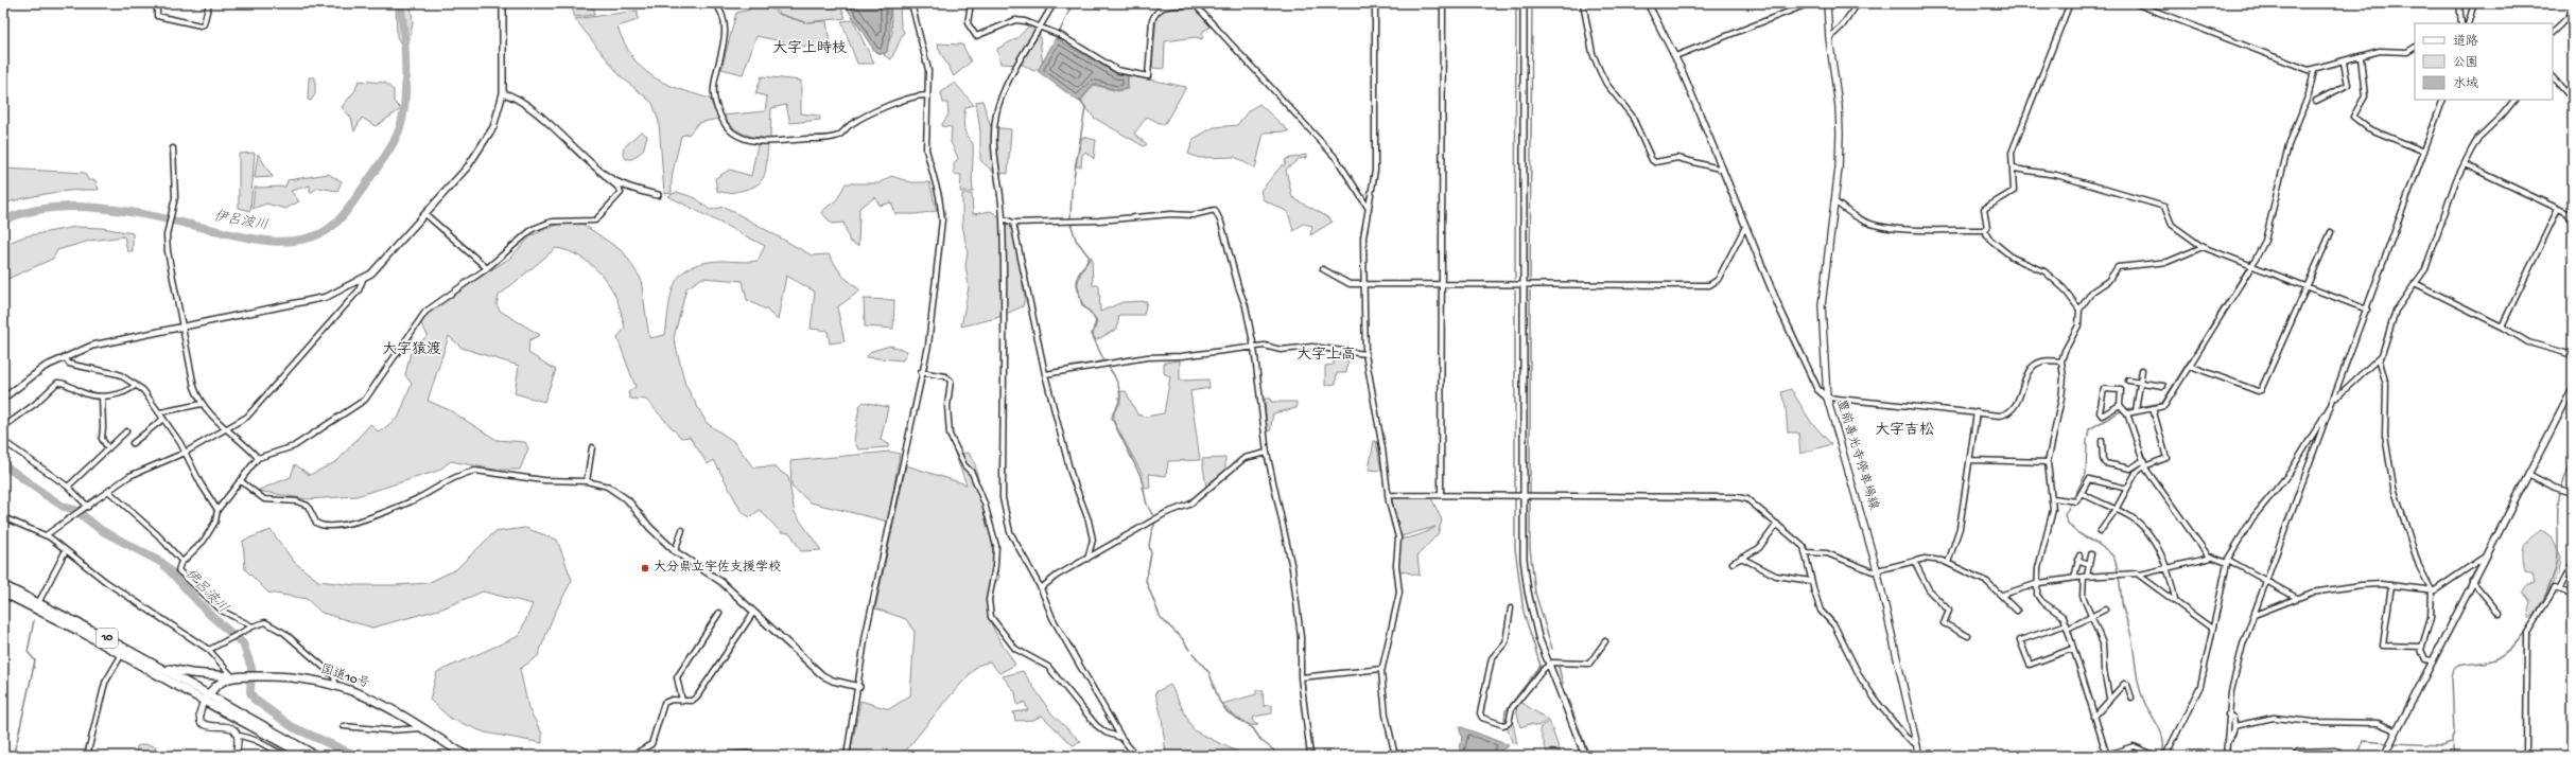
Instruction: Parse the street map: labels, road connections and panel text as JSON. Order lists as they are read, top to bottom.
{
  "streets": {
    "highway": ["10", "国道10号"],
    "main road": ["豊前善光寺停車場線"]
  },
  "crossings": [
    ["10", "国道10号"]
  ],
  "districts": [
    "大字上時枝",
    "大字猿渡",
    "大字上高",
    "大字吉松"
  ],
  "water": ["伊呂波川"],
  "places": ["大分県立宇佐支援学校"],
  "legend": ["道路", "公園", "水域"]
}
